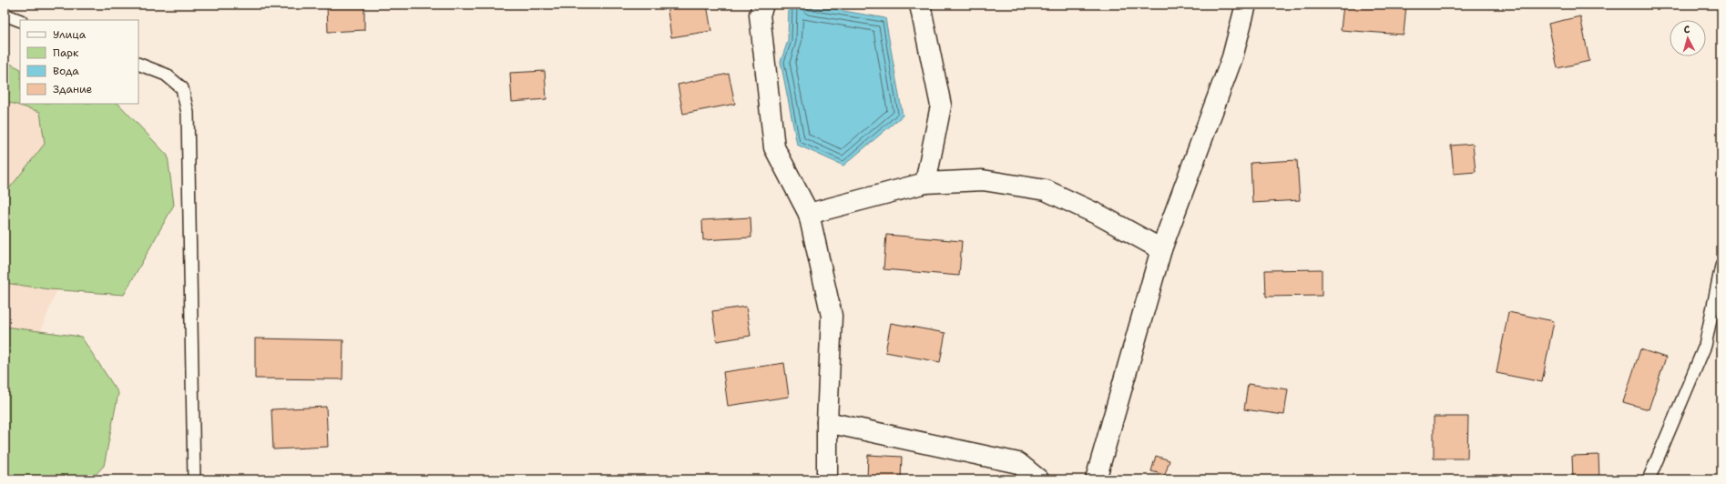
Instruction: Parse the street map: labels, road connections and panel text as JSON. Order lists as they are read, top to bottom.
{
  "legend": [
    "Улица",
    "Парк",
    "Вода",
    "Здание"
  ],
  "north": "top"
}
